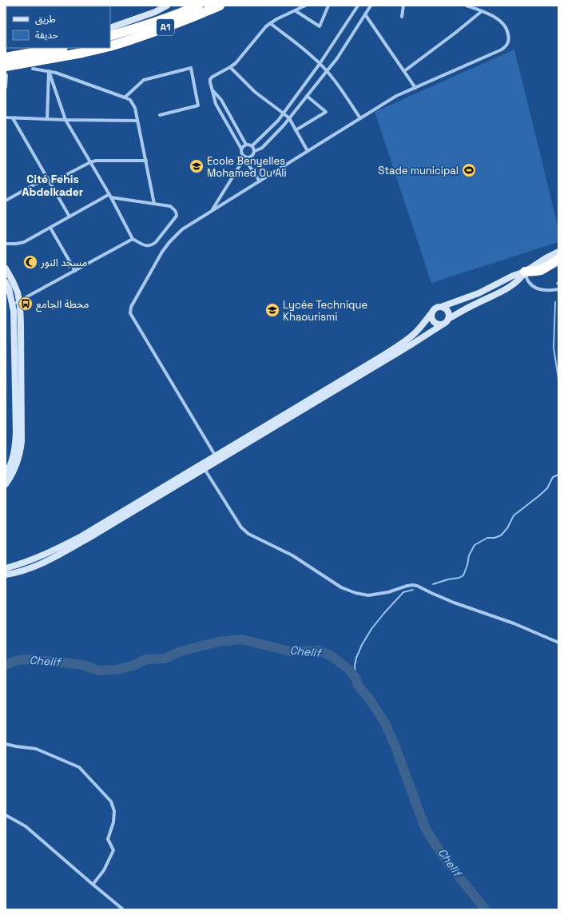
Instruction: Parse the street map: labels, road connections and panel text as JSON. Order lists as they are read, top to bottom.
{
  "streets": {
    "highway": ["A1"]
  },
  "districts": ["Cité Fehis Abdelkader"],
  "water": ["Chelif"],
  "places": {
    "school or university": ["Ecole Benyelles Mohamed Ou Ali", "Lycée Technique Khaourismi"],
    "sports": ["Stade municipal"],
    "mosque": ["مسجد النور"],
    "bus stop": ["محطة الجامع"]
  },
  "legend": ["طريق", "حديقة"]
}
